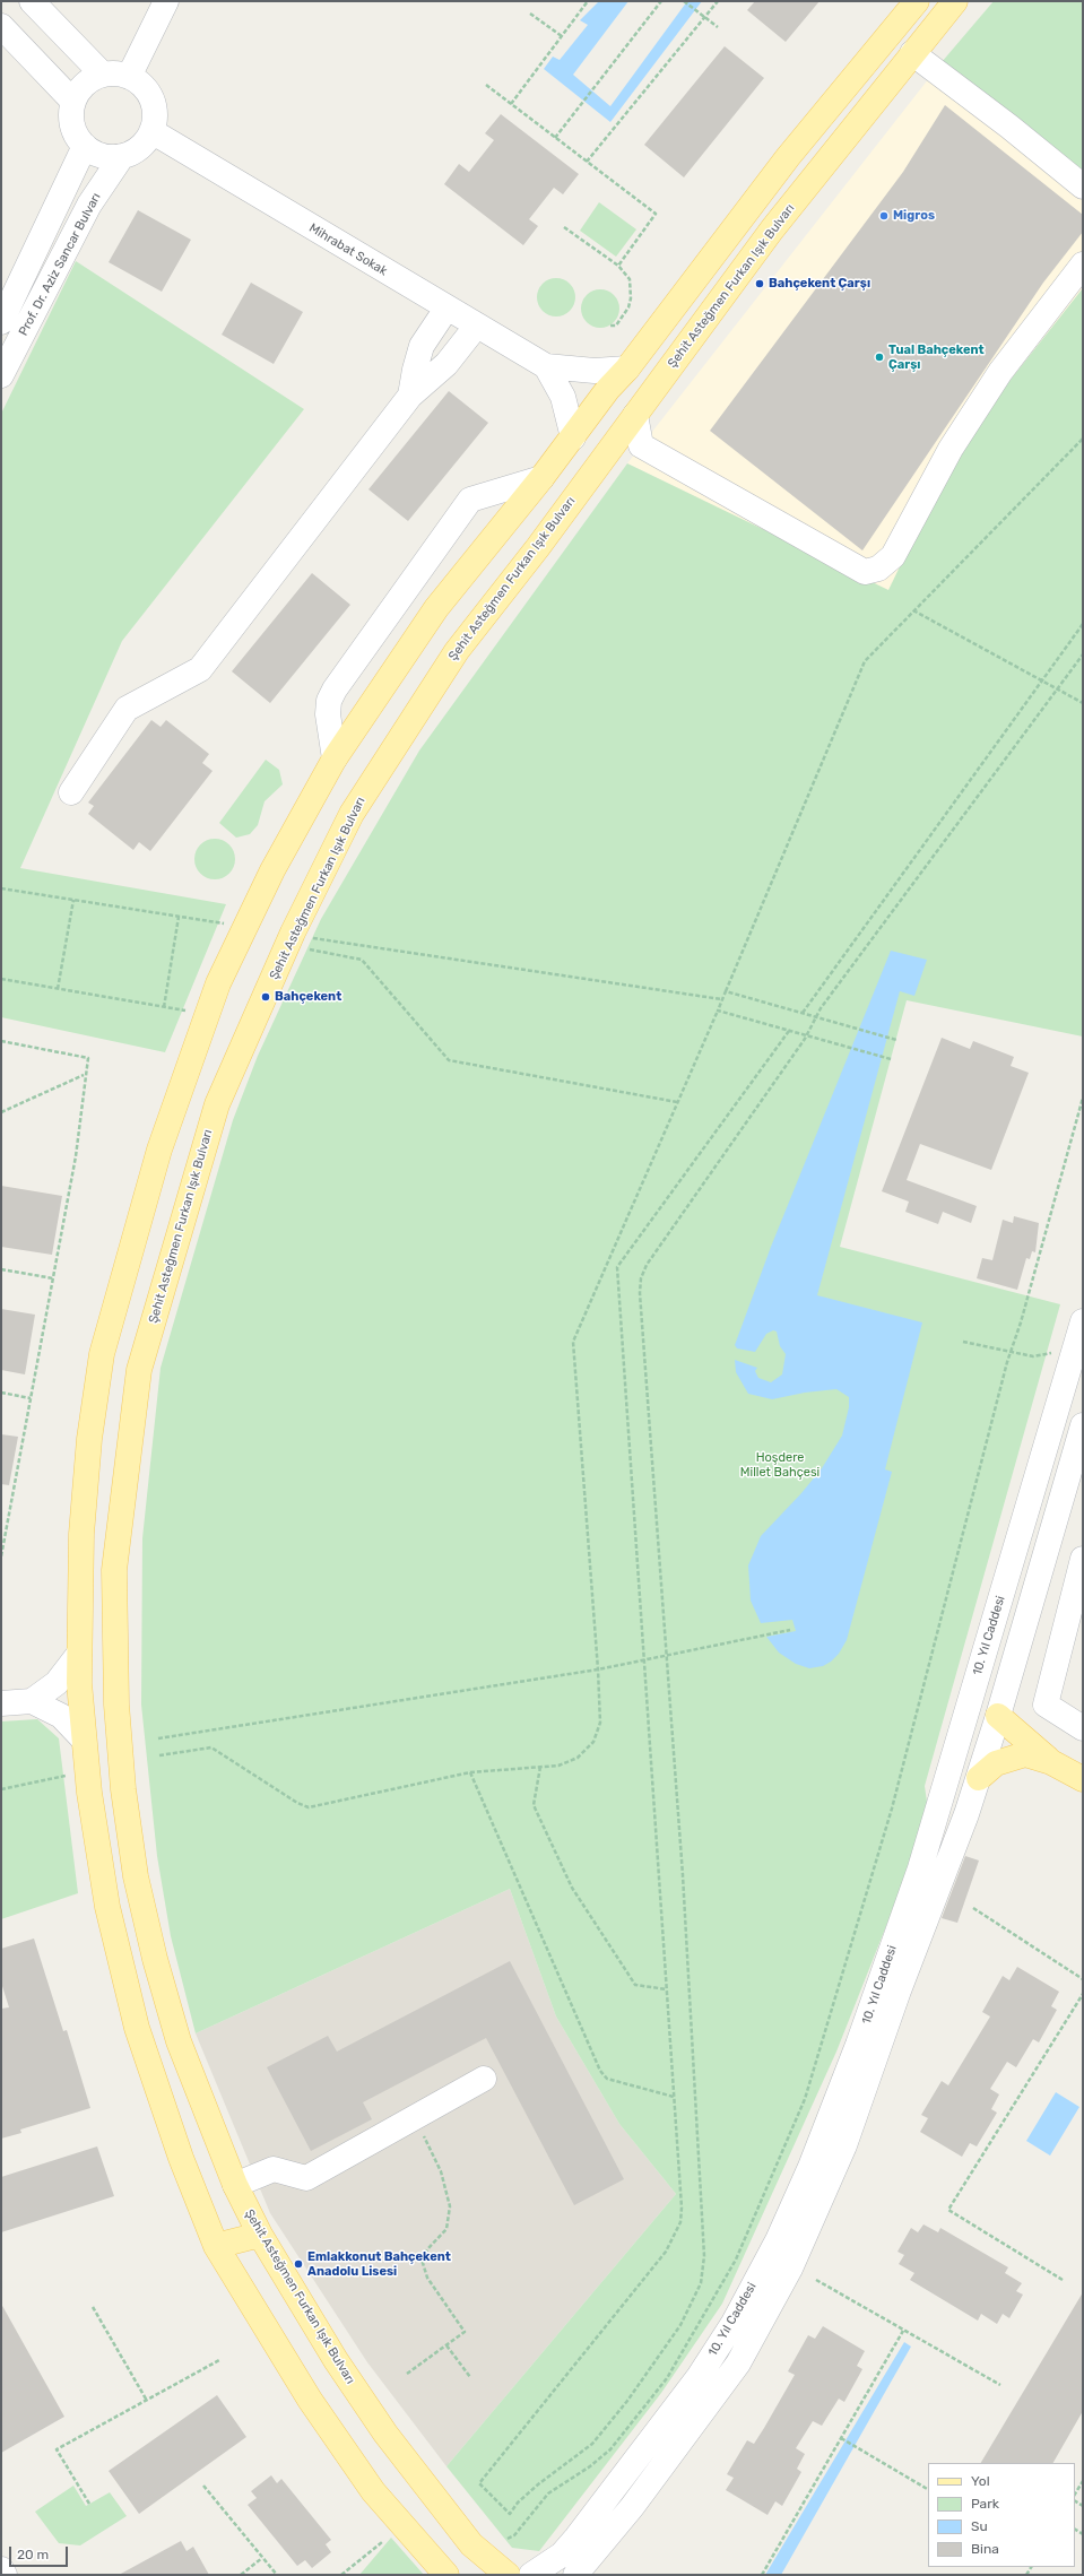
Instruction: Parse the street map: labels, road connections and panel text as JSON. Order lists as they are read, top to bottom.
{
  "streets": {
    "main road": ["Şehit Asteğmen Furkan Işık Bulvarı"],
    "street": ["Mihrabat Sokak", "Prof. Dr. Aziz Sancar Bulvarı", "10. Yıl Caddesi"]
  },
  "crossings": [
    ["Mihrabat Sokak", "Prof. Dr. Aziz Sancar Bulvarı"]
  ],
  "parks": ["Hoşdere Millet Bahçesi"],
  "places": [
    "Migros",
    "Bahçekent Çarşı",
    "Tual Bahçekent Çarşı",
    "Bahçekent",
    "Emlakkonut Bahçekent Anadolu Lisesi"
  ],
  "legend": [
    "Yol",
    "Park",
    "Su",
    "Bina"
  ],
  "scale_bar": "20 m"
}
